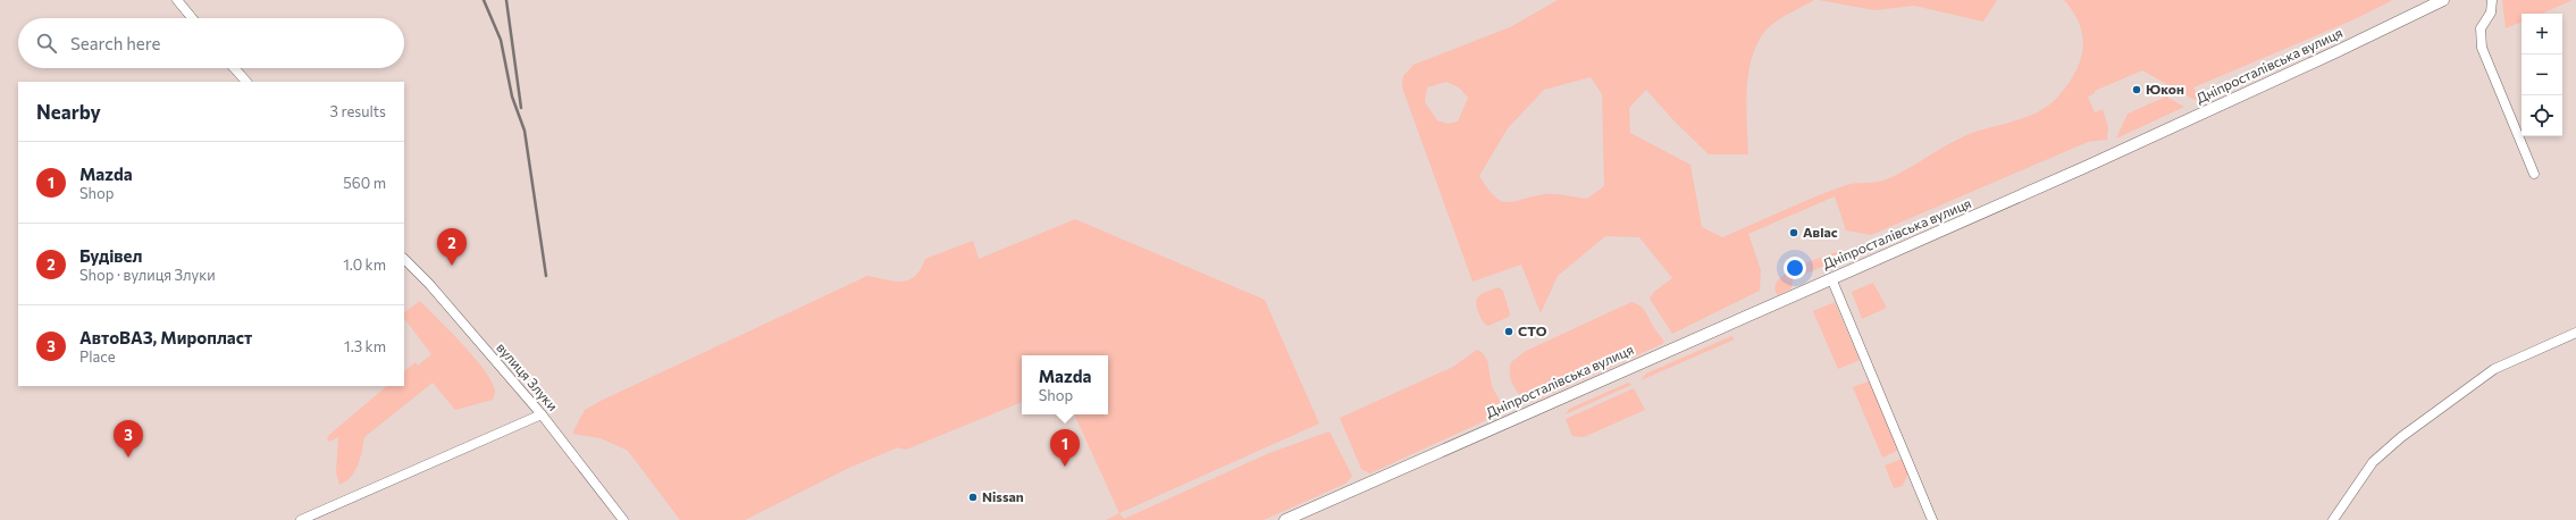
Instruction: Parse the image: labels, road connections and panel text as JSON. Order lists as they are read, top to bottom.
{
  "streets": {
    "street": ["Дніпросталівська вулиця", "вулиця Злуки"]
  },
  "places": [
    "Юкон",
    "Авіас",
    "СТО",
    "Nissan"
  ],
  "page": {
    "map_buttons": ["+", "−"],
    "search": "Search here",
    "heading": ["Nearby", "3 results"],
    "list": [
      {
        "mark": "1",
        "name": "Mazda",
        "note": "Shop",
        "value": "560 m"
      },
      {
        "mark": "2",
        "name": "Будівел",
        "note": "Shop · вулиця Злуки",
        "value": "1.0 km"
      },
      {
        "mark": "3",
        "name": "АвтоВАЗ, Миропласт",
        "note": "Place",
        "value": "1.3 km"
      }
    ],
    "pins": ["2", "3", "1"],
    "popup": ["Mazda", "Shop"]
  }
}
